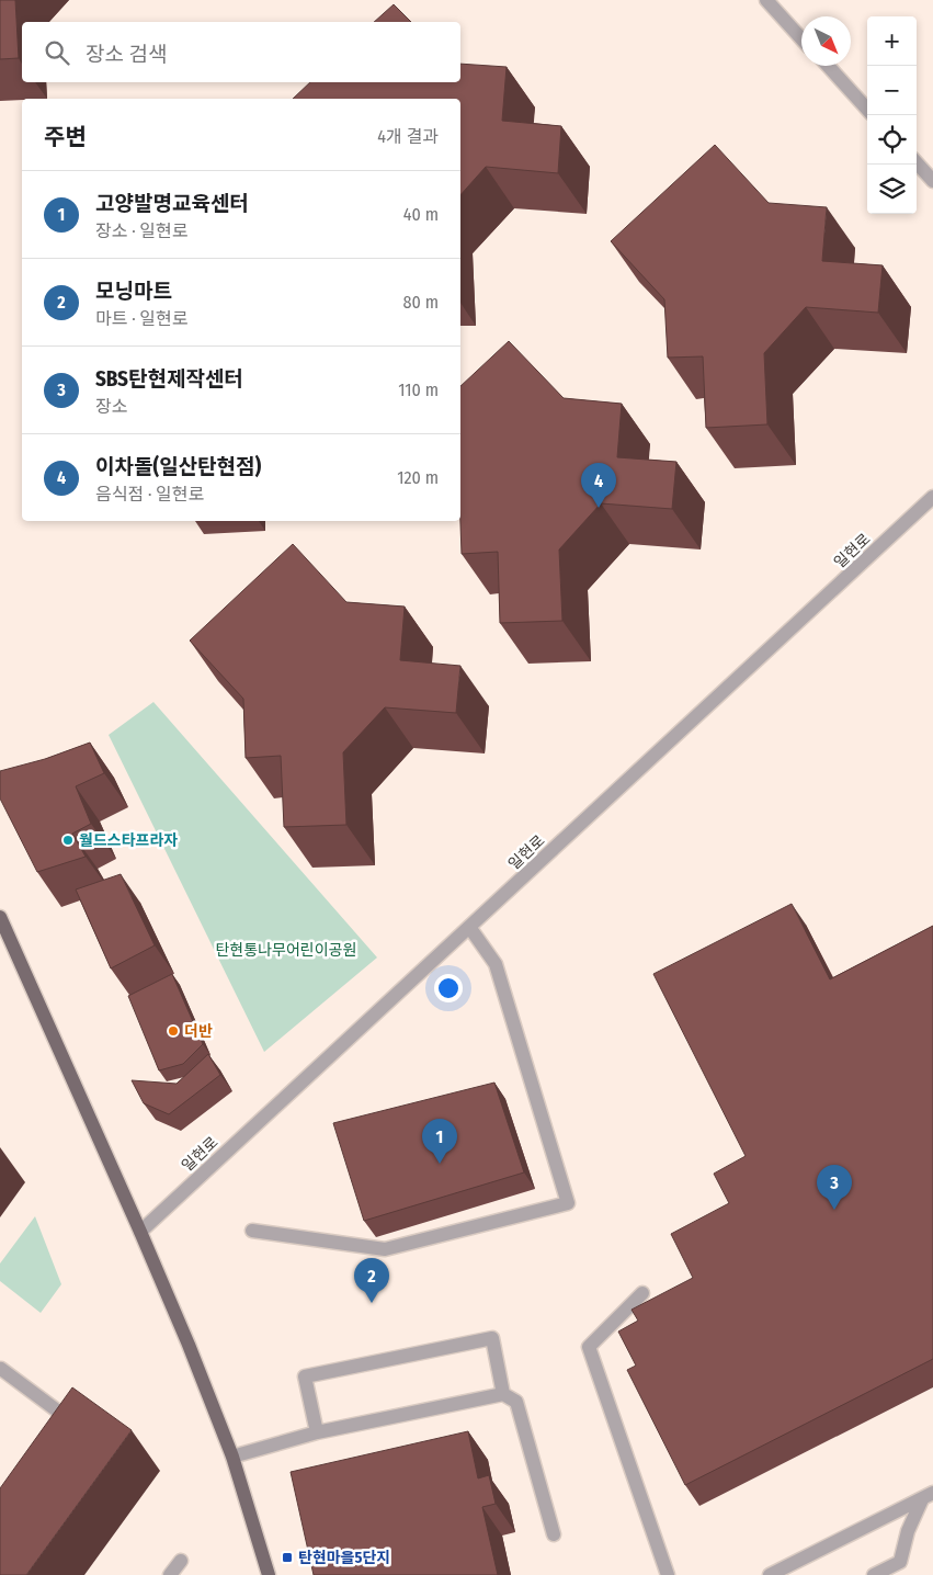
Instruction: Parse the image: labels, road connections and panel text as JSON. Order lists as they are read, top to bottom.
{
  "streets": {
    "street": ["일현로"]
  },
  "parks": ["탄현통나무어린이공원"],
  "places": {
    "other": ["월드스타프라자", "더반"],
    "transit": ["탄현마을5단지"]
  },
  "north": "bottom right",
  "page": {
    "map_buttons": ["+", "−"],
    "search": "장소 검색",
    "heading": ["주변", "4개 결과"],
    "list": [
      {
        "mark": "1",
        "name": "고양발명교육센터",
        "note": "장소 · 일현로",
        "value": "40 m"
      },
      {
        "mark": "2",
        "name": "모닝마트",
        "note": "마트 · 일현로",
        "value": "80 m"
      },
      {
        "mark": "3",
        "name": "SBS탄현제작센터",
        "note": "장소",
        "value": "110 m"
      },
      {
        "mark": "4",
        "name": "이차돌(일산탄현점)",
        "note": "음식점 · 일현로",
        "value": "120 m"
      }
    ],
    "pins": [
      "4",
      "1",
      "3",
      "2"
    ]
  }
}
